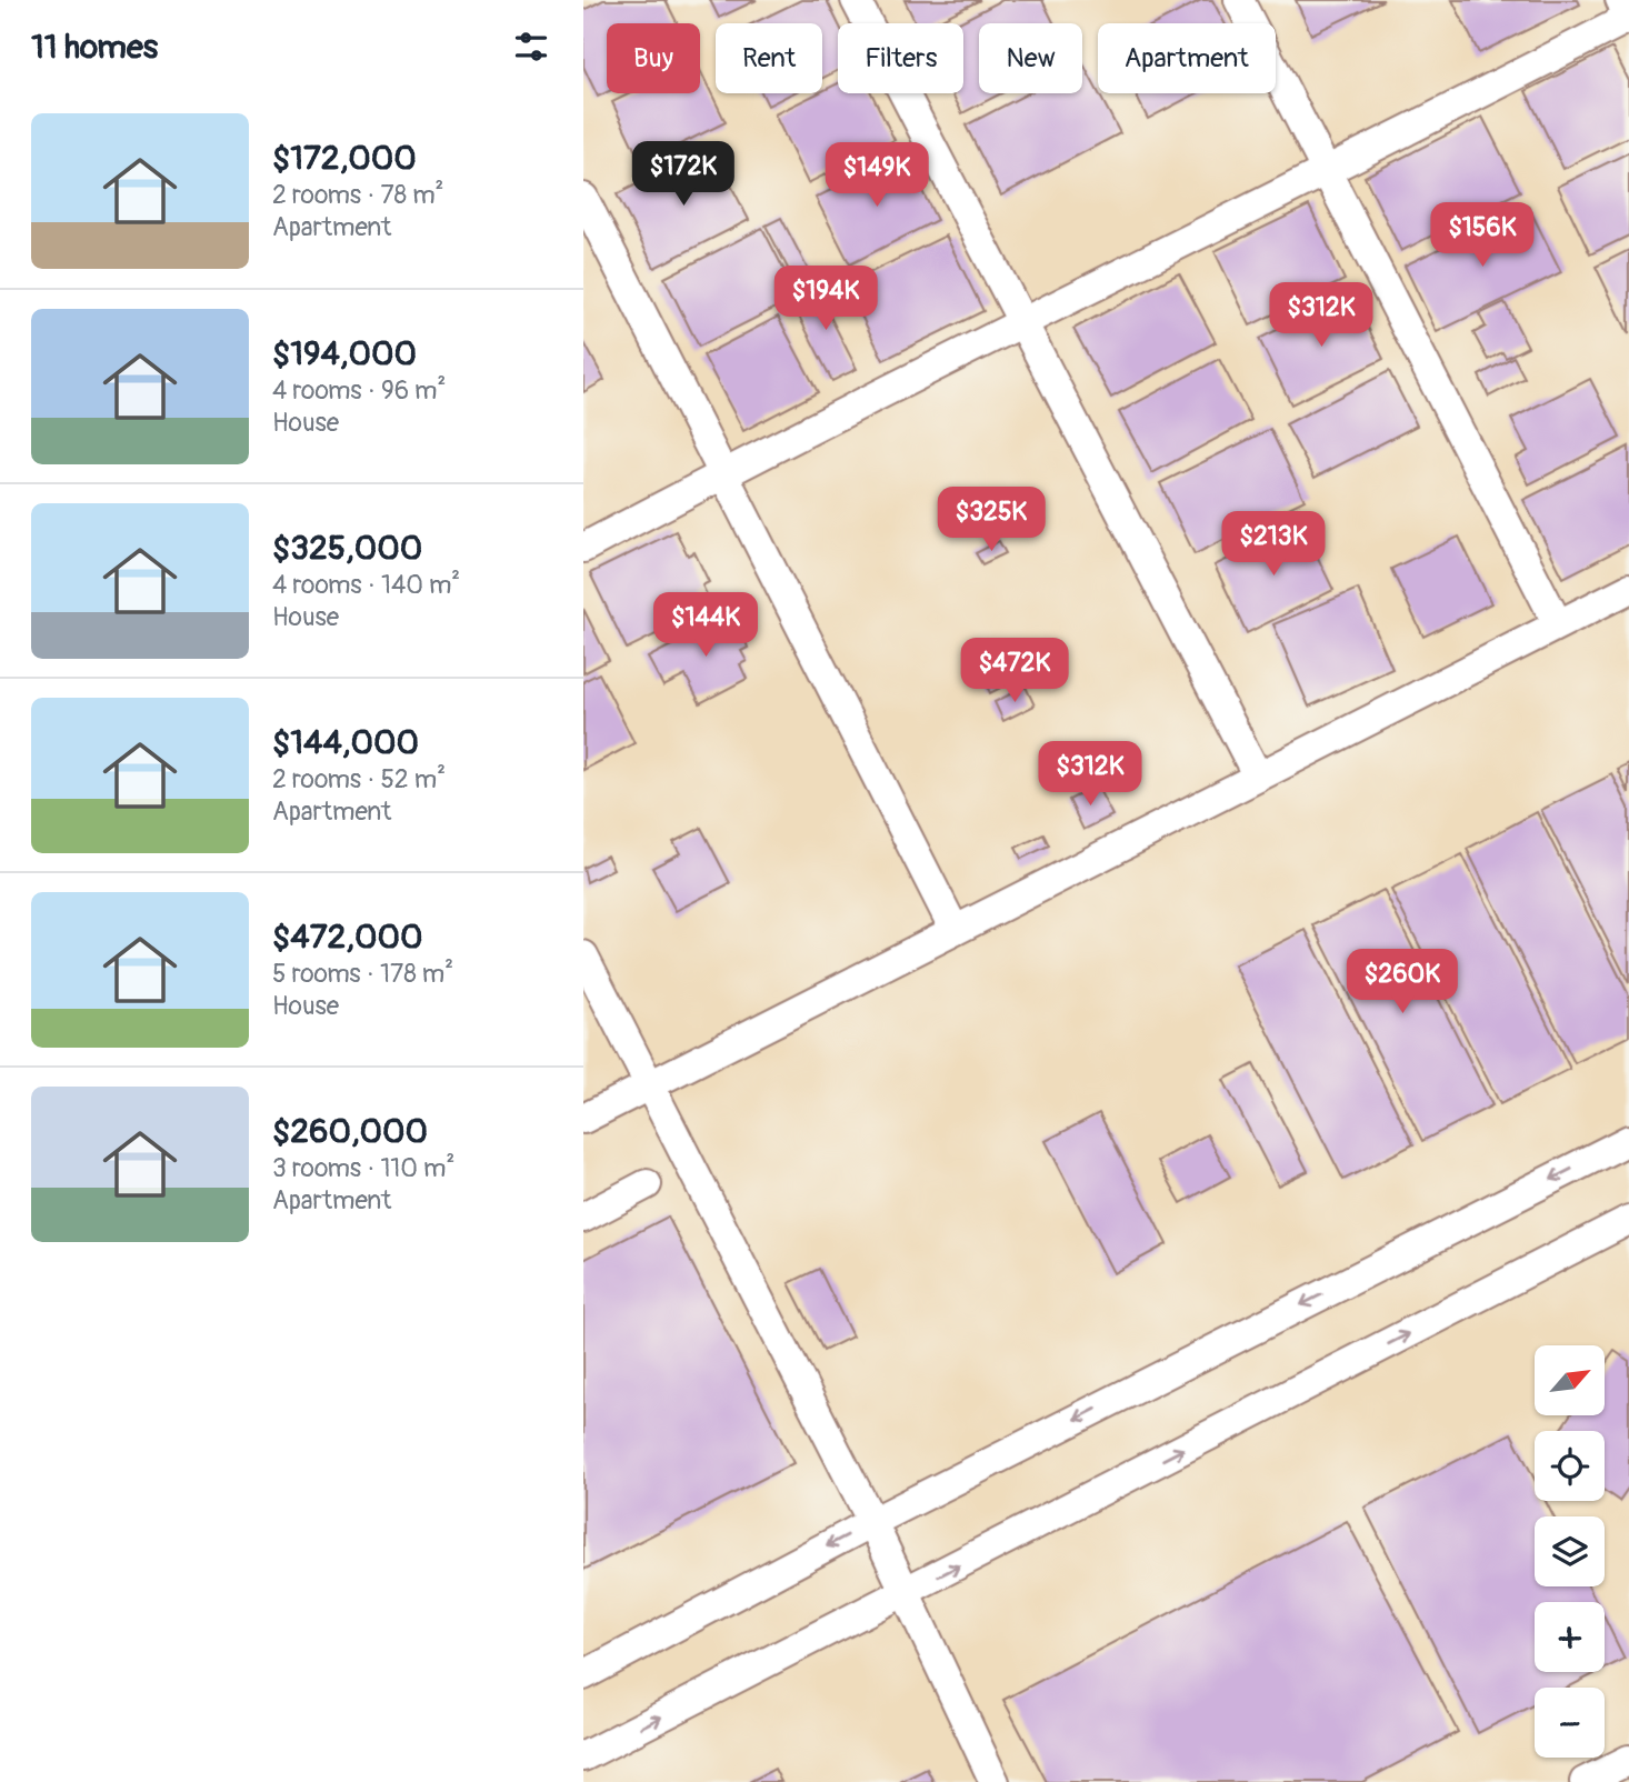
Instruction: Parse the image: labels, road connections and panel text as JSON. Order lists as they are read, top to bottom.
{
  "north": "top right",
  "page": {
    "heading": "11 homes",
    "chip": [
      "Buy",
      "Rent",
      "Filters",
      "New",
      "Apartment"
    ],
    "list": [
      {
        "name": "$172,000",
        "note": "2 rooms · 78 m² · Apartment"
      },
      {
        "name": "$194,000",
        "note": "4 rooms · 96 m² · House"
      },
      {
        "name": "$325,000",
        "note": "4 rooms · 140 m² · House"
      },
      {
        "name": "$144,000",
        "note": "2 rooms · 52 m² · Apartment"
      },
      {
        "name": "$472,000",
        "note": "5 rooms · 178 m² · House"
      },
      {
        "name": "$260,000",
        "note": "3 rooms · 110 m² · Apartment"
      }
    ],
    "price": [
      "$172K",
      "$149K",
      "$156K",
      "$194K",
      "$312K",
      "$325K",
      "$213K",
      "$144K",
      "$472K",
      "$312K",
      "$260K"
    ],
    "map_buttons": ["+", "−"]
  }
}
